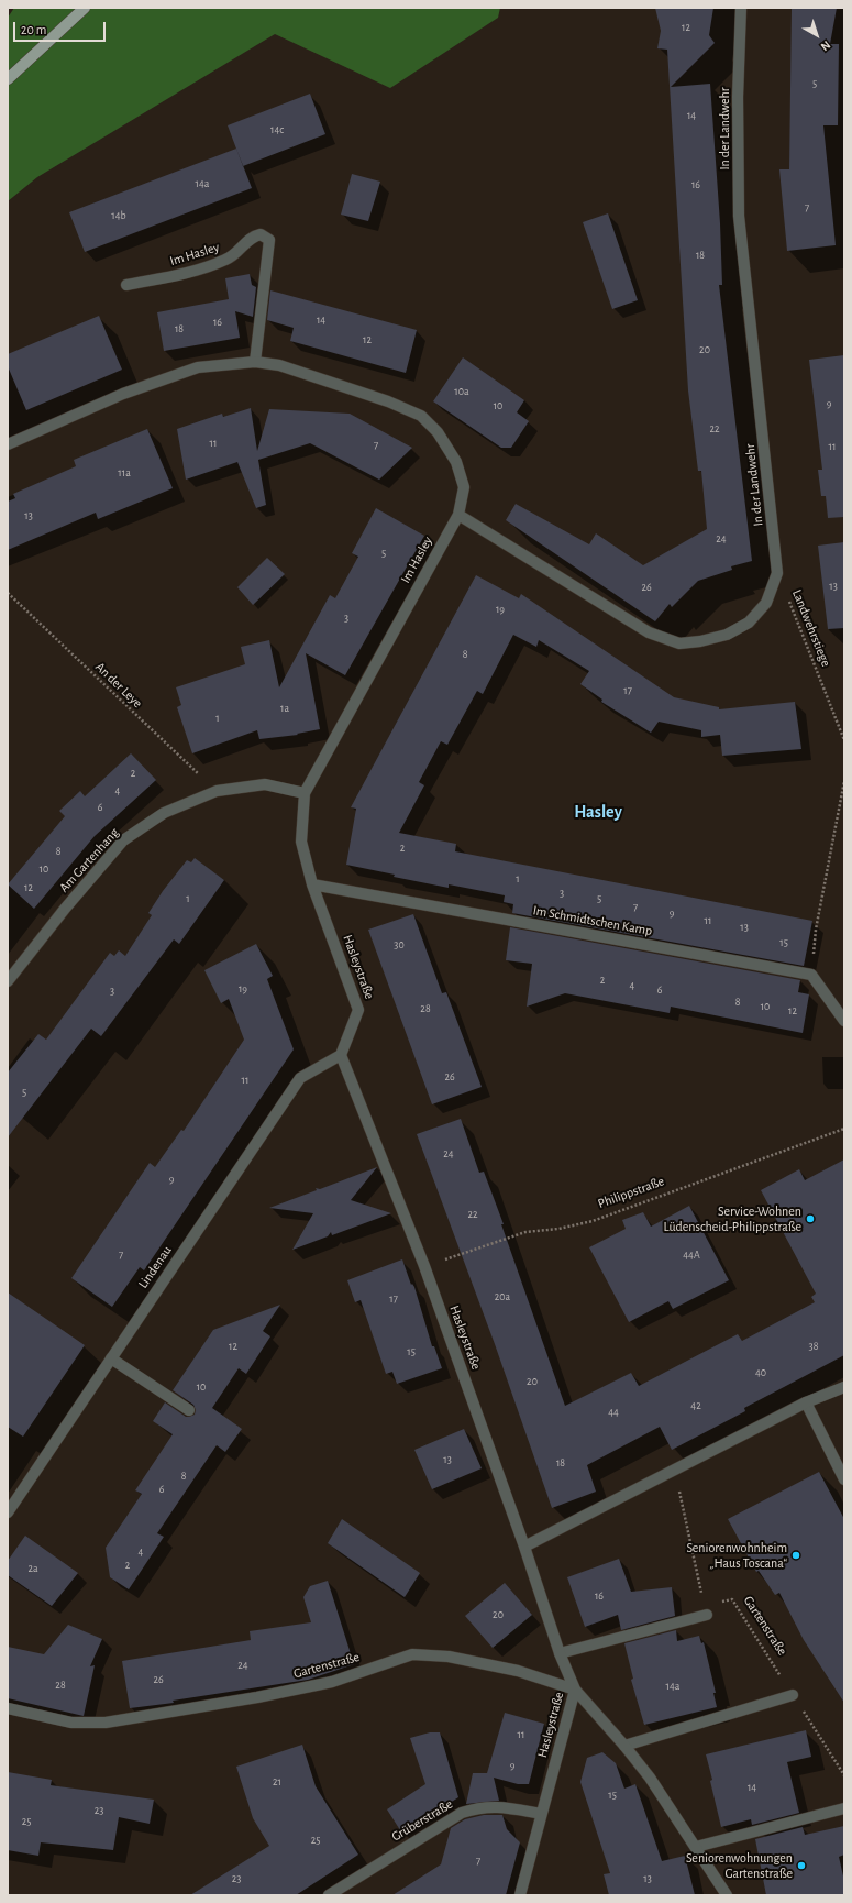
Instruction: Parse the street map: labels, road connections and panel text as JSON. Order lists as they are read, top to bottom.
{
  "streets": {
    "street": [
      "In der Landwehr",
      "Im Hasley",
      "Am Gartenhang",
      "Im Schmidtschen Kamp",
      "Hasleystraße",
      "Lindenau",
      "Gartenstraße",
      "Grüberstraße"
    ],
    "path": ["Landwehrstiege", "An der Leye", "Philippstraße"]
  },
  "crossings": [
    ["In der Landwehr", "Im Hasley"],
    ["In der Landwehr", "Landwehrstiege"],
    ["Im Hasley", "Hasleystraße"],
    ["An der Leye", "Am Gartenhang"],
    ["Im Schmidtschen Kamp", "Hasleystraße"],
    ["Hasleystraße", "Philippstraße"],
    ["Hasleystraße", "Lindenau"],
    ["Hasleystraße", "Gartenstraße"],
    ["Hasleystraße", "Grüberstraße"]
  ],
  "districts": ["Hasley"],
  "places": ["Service-Wohnen Lüdenscheid-Philippstraße", "Seniorenwohnheim „Haus Toscana“", "Seniorenwohnungen Gartenstraße"],
  "house_numbers": [
    "12",
    "5",
    "14",
    "14c",
    "14a",
    "16",
    "7",
    "14b",
    "18",
    "14",
    "16",
    "18",
    "12",
    "20",
    "10a",
    "9",
    "10",
    "22",
    "11",
    "7",
    "11",
    "11a",
    "13",
    "24",
    "5",
    "13",
    "26",
    "19",
    "3",
    "8",
    "17",
    "1a",
    "1",
    "2",
    "4",
    "6",
    "2",
    "8",
    "10",
    "1",
    "12",
    "3",
    "1",
    "5",
    "7",
    "9",
    "11",
    "13",
    "15",
    "30",
    "2",
    "4",
    "19",
    "6",
    "3",
    "8",
    "10",
    "28",
    "12",
    "26",
    "11",
    "5",
    "24",
    "9",
    "22",
    "7",
    "44A",
    "20a",
    "17",
    "12",
    "38",
    "15",
    "40",
    "20",
    "10",
    "42",
    "44",
    "13",
    "18",
    "8",
    "6",
    "4",
    "2",
    "2a",
    "16",
    "20",
    "24",
    "26",
    "28",
    "14a",
    "11",
    "9",
    "21",
    "14",
    "15",
    "23",
    "25",
    "25",
    "7",
    "23",
    "13"
  ],
  "scale_bar": "20 m",
  "north": "bottom right"
}
